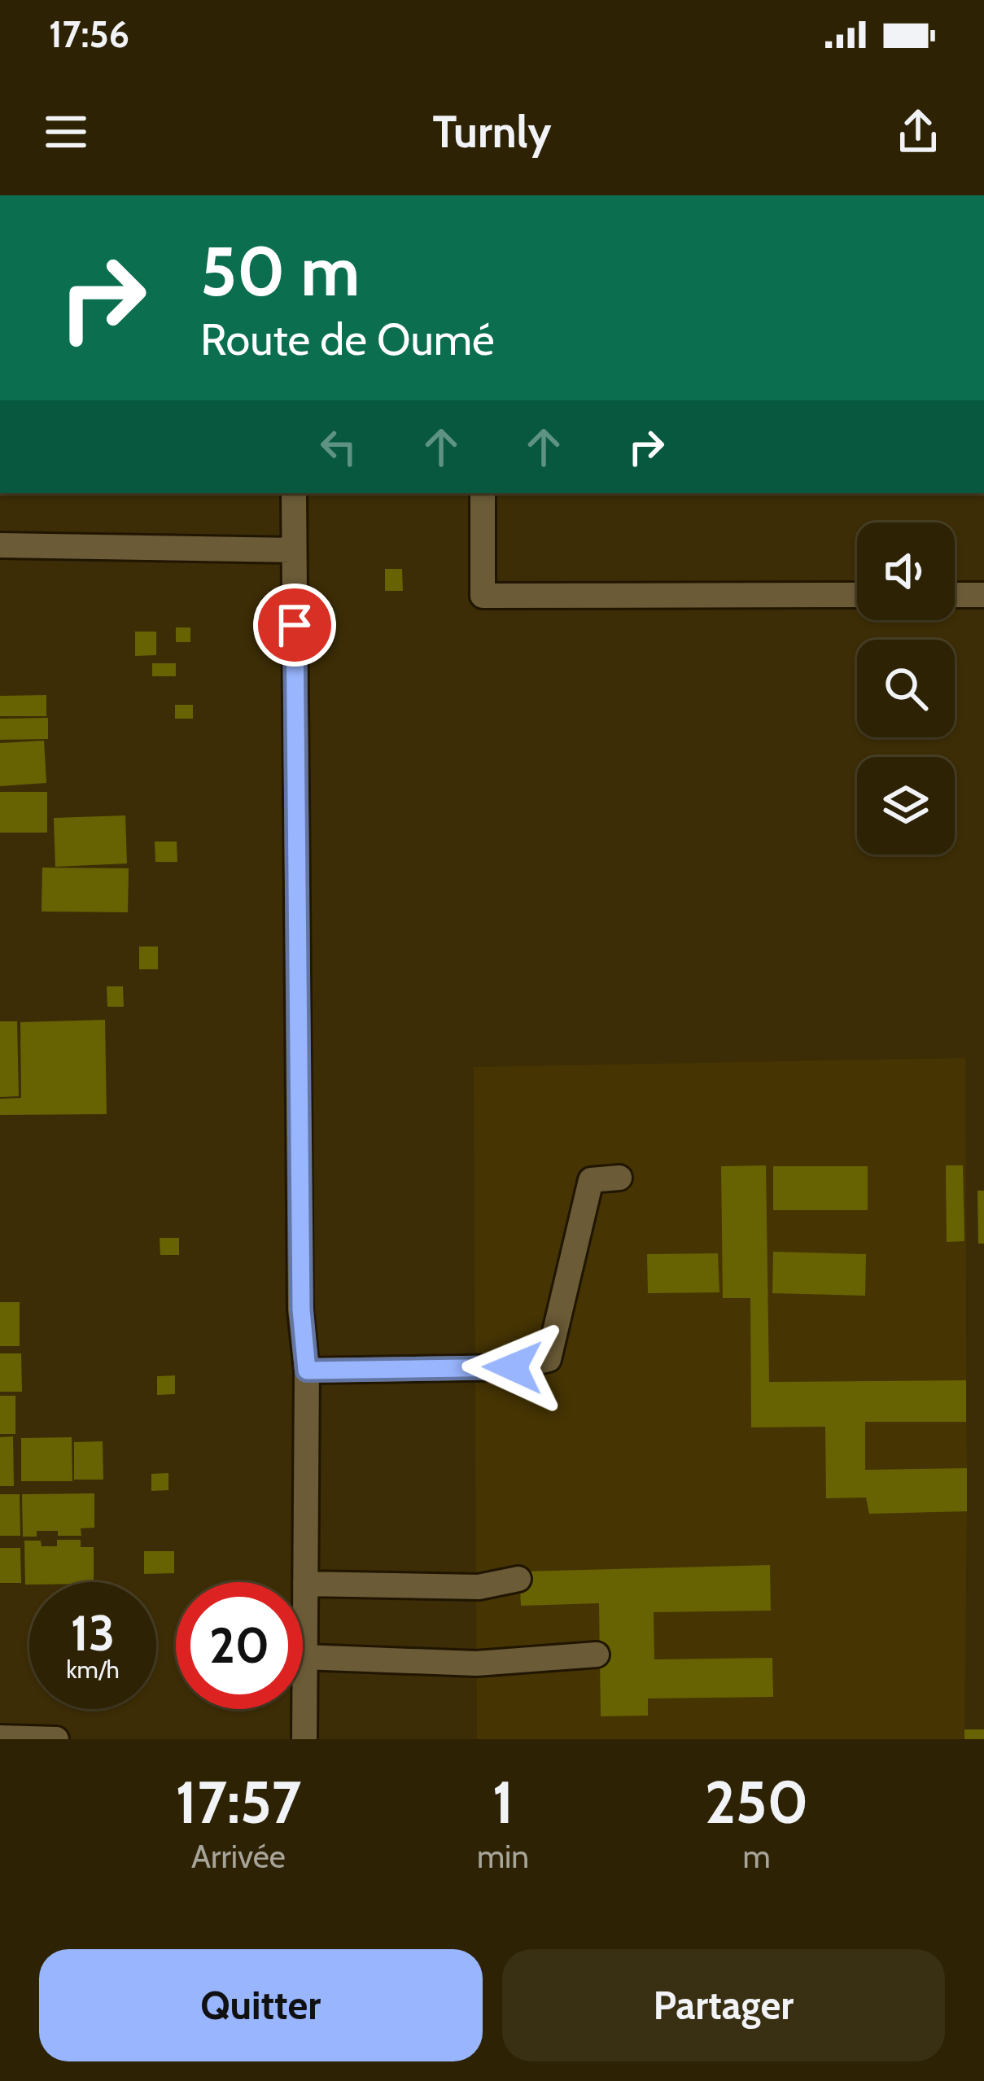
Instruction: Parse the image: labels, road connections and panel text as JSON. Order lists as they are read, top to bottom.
{
  "page": {
    "status": "17:56",
    "header": "Turnly",
    "turn": ["50 m", "Route de Oumé"],
    "speed": "13 km/h",
    "limit": "20",
    "eta": [
      "17:57",
      "Arrivée",
      "1",
      "min",
      "250",
      "m"
    ],
    "buttons": ["Quitter", "Partager"]
  }
}
